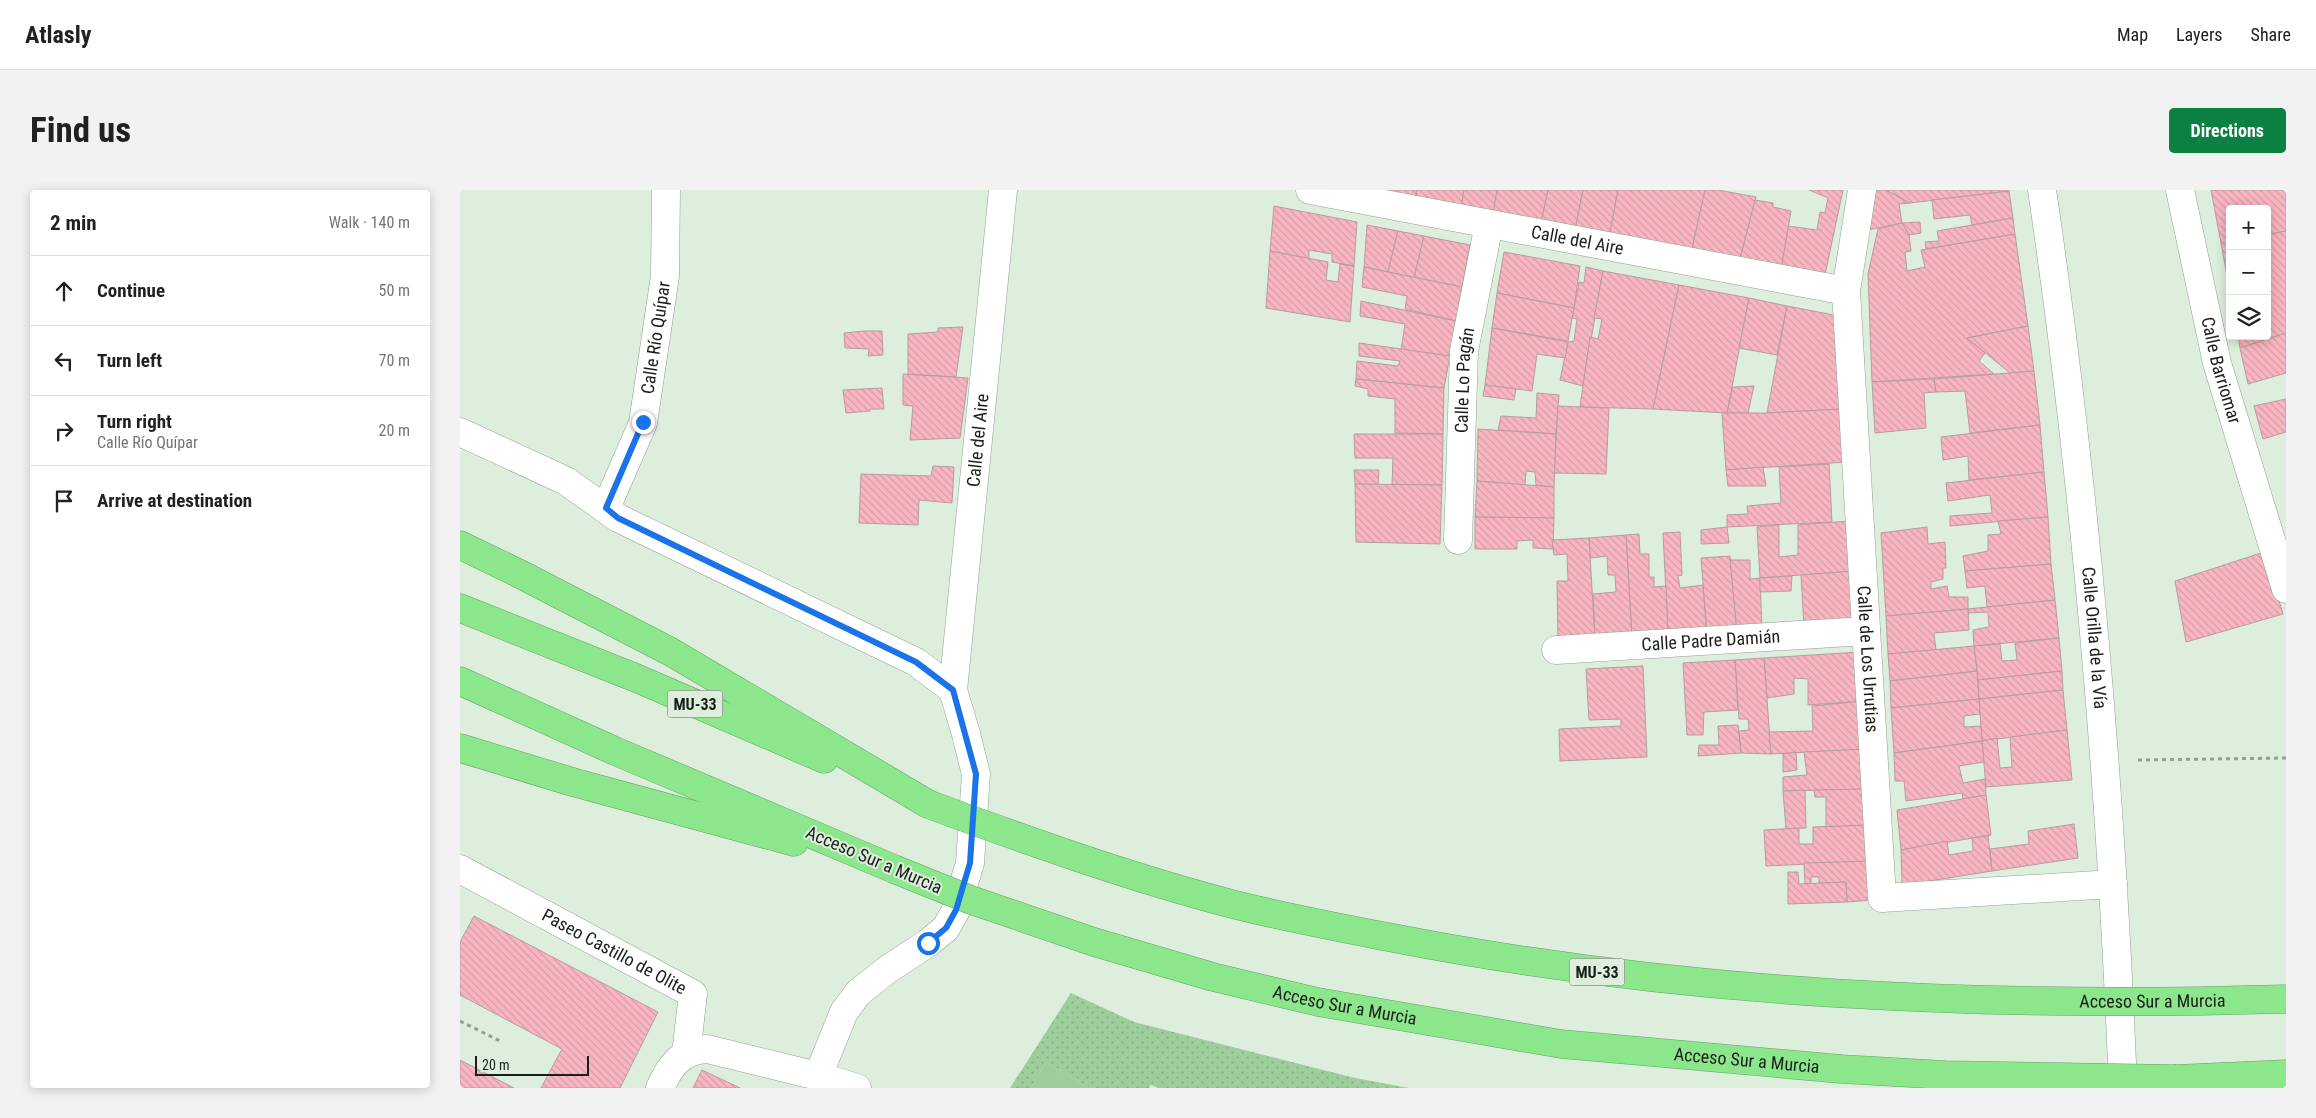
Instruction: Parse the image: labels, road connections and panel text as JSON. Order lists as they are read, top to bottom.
{
  "streets": {
    "highway": ["MU-33", "Acceso Sur a Murcia"],
    "street": [
      "Calle del Aire",
      "Calle Río Quípar",
      "Calle Barriomar",
      "Calle Lo Pagán",
      "Calle Orilla de la Vía",
      "Calle Padre Damián",
      "Calle de Los Urrutias",
      "Paseo Castillo de Olite"
    ]
  },
  "crossings": [
    ["Calle del Aire", "Calle Lo Pagán"],
    ["Calle del Aire", "Calle de Los Urrutias"],
    ["Calle Orilla de la Vía", "Calle de Los Urrutias"],
    ["Calle Padre Damián", "Calle de Los Urrutias"]
  ],
  "scale_bar": "20 m",
  "page": {
    "header": "Atlasly",
    "nav": ["Map", "Layers", "Share"],
    "buttons": "Directions",
    "title": "Find us",
    "heading": ["2 min", "Walk · 140 m"],
    "map_buttons": ["+", "−"],
    "list": [
      ["Continue", "50 m"],
      ["Turn left", "70 m"],
      ["Turn right", "Calle Río Quípar", "20 m"],
      "Arrive at destination"
    ],
    "scale": "20 m"
  }
}
